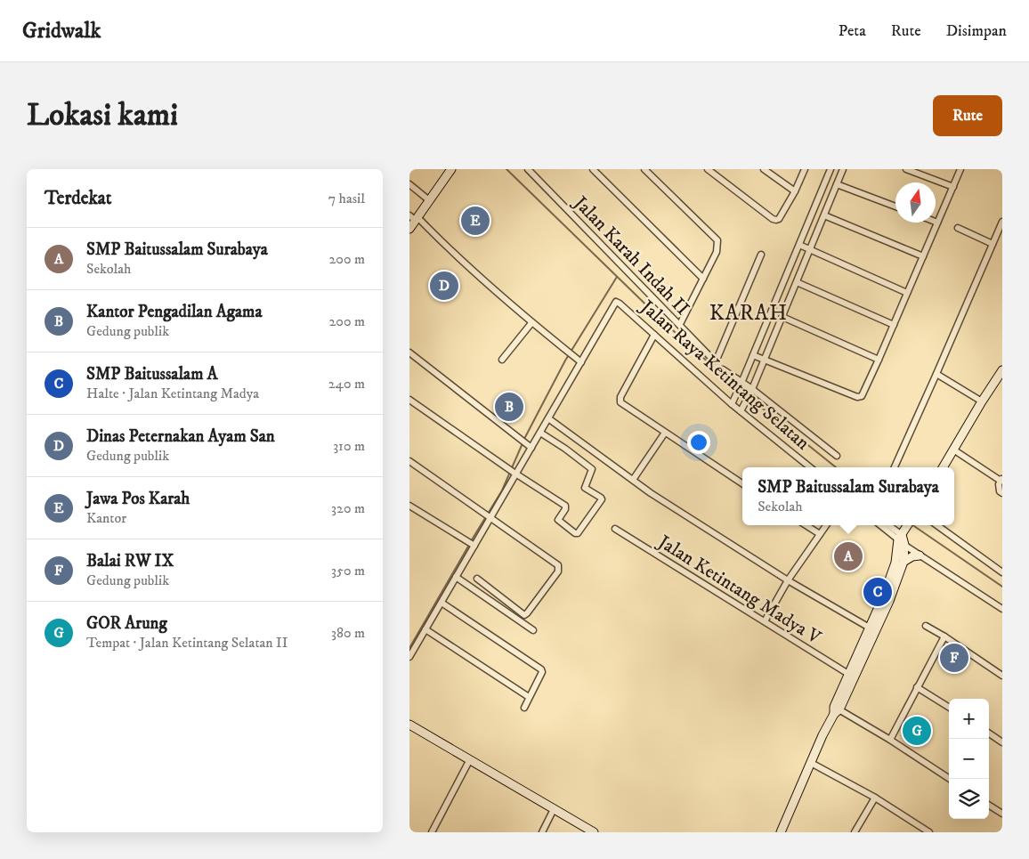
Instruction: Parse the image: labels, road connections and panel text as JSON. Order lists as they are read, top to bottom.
{
  "streets": {
    "street": ["Jalan Karah Indah II", "Jalan Raya Ketintang Selatan", "Jalan Ketintang Madya V"]
  },
  "districts": ["KARAH"],
  "north": "top",
  "page": {
    "header": "Gridwalk",
    "nav": ["Peta", "Rute", "Disimpan"],
    "buttons": "Rute",
    "title": "Lokasi kami",
    "heading": ["Terdekat", "7 hasil"],
    "pins": [
      "E",
      "D",
      "B",
      "A",
      "C",
      "F",
      "G"
    ],
    "list": [
      {
        "mark": "A",
        "name": "SMP Baitussalam Surabaya",
        "note": "Sekolah",
        "value": "200 m"
      },
      {
        "mark": "B",
        "name": "Kantor Pengadilan Agama",
        "note": "Gedung publik",
        "value": "200 m"
      },
      {
        "mark": "C",
        "name": "SMP Baitussalam A",
        "note": "Halte · Jalan Ketintang Madya",
        "value": "240 m"
      },
      {
        "mark": "D",
        "name": "Dinas Peternakan Ayam San",
        "note": "Gedung publik",
        "value": "310 m"
      },
      {
        "mark": "E",
        "name": "Jawa Pos Karah",
        "note": "Kantor",
        "value": "320 m"
      },
      {
        "mark": "F",
        "name": "Balai RW IX",
        "note": "Gedung publik",
        "value": "350 m"
      },
      {
        "mark": "G",
        "name": "GOR Arung",
        "note": "Tempat · Jalan Ketintang Selatan II",
        "value": "380 m"
      }
    ],
    "popup": ["SMP Baitussalam Surabaya", "Sekolah"],
    "map_buttons": ["+", "−"]
  }
}
